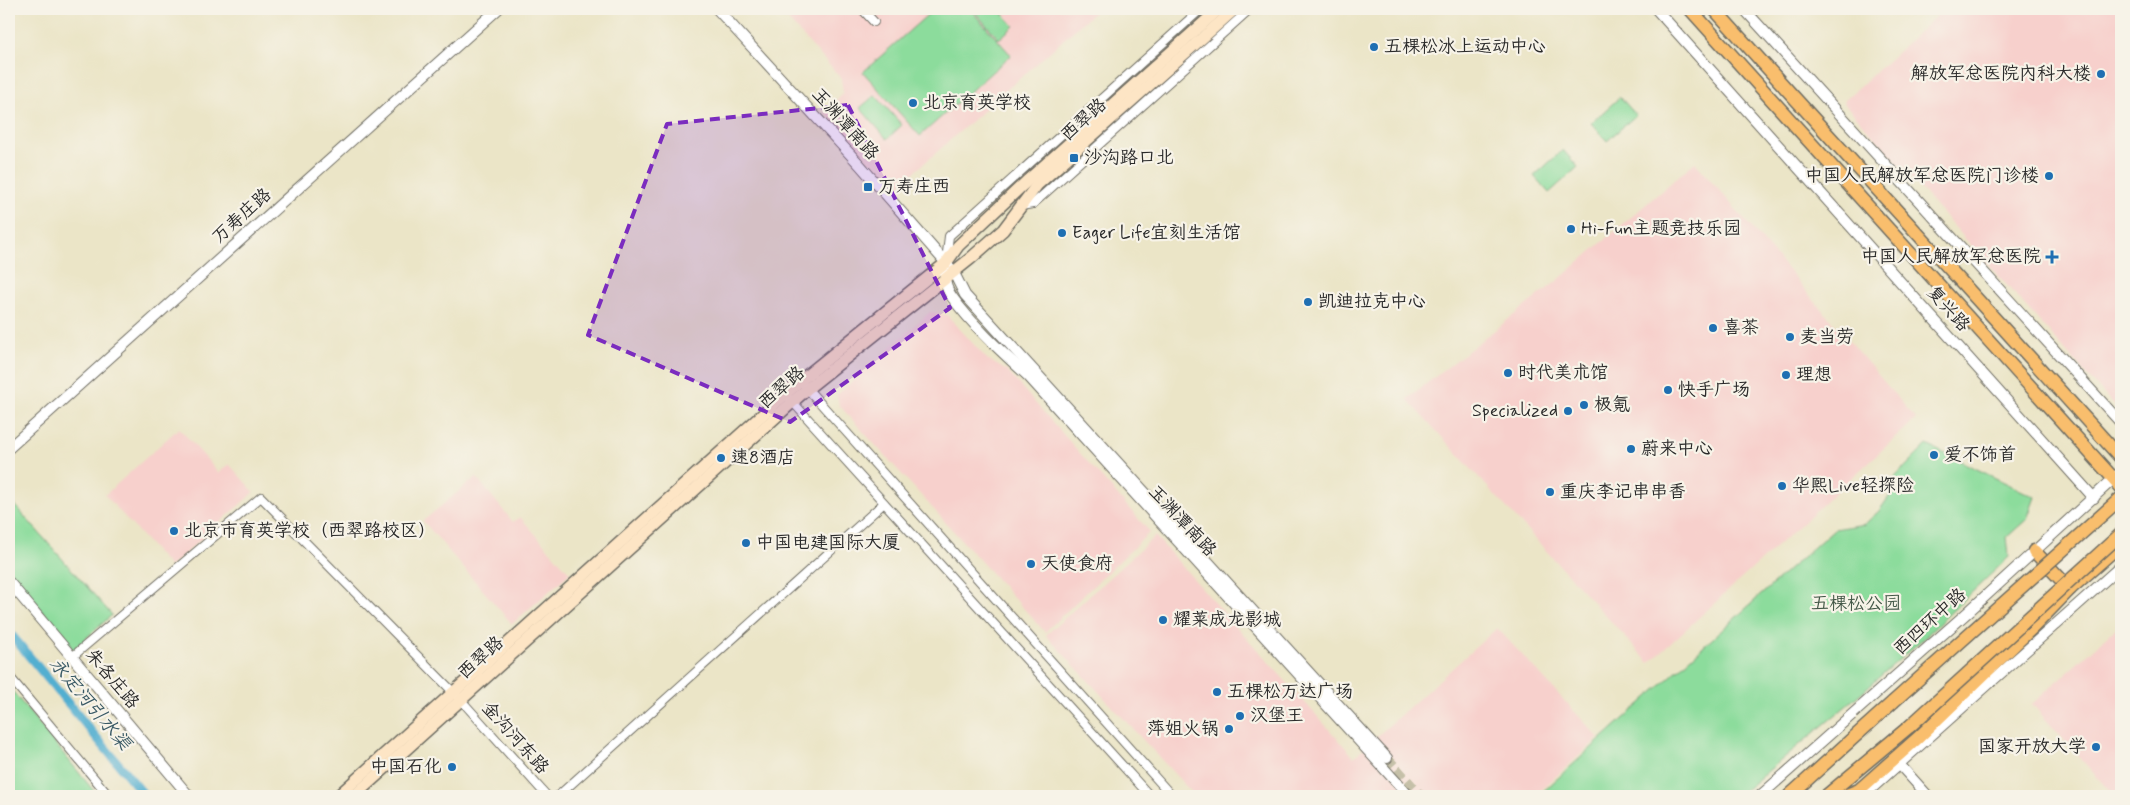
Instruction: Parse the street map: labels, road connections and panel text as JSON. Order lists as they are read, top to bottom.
{
  "streets": {
    "highway": ["复兴路", "西四环中路"],
    "main road": ["西翠路"],
    "street": [
      "玉渊潭南路",
      "万寿庄路",
      "朱各庄路",
      "金沟河东路"
    ]
  },
  "crossings": [
    ["西翠路", "玉渊潭南路"],
    ["西翠路", "金沟河东路"],
    ["复兴路", "西四环中路"],
    ["朱各庄路", "金沟河东路"]
  ],
  "water": ["永定河引水渠"],
  "parks": ["五棵松公园"],
  "places": {
    "other": [
      "五棵松冰上运动中心",
      "解放军总医院内科大楼",
      "北京育英学校",
      "中国人民解放军总医院门诊楼",
      "Hi-Fun主题竞技乐园",
      "Eager Life宜刻生活馆",
      "凯迪拉克中心",
      "喜茶",
      "麦当劳",
      "时代美术馆",
      "理想",
      "快手广场",
      "极氪",
      "Specialized",
      "蔚来中心",
      "爱不饰首",
      "速8酒店",
      "华熙Live轻探险",
      "重庆李记串串香",
      "北京市育英学校（西翠路校区）",
      "中国电建国际大厦",
      "天使食府",
      "耀莱成龙影城",
      "五棵松万达广场",
      "汉堡王",
      "萍姐火锅",
      "国家开放大学",
      "中国石化"
    ],
    "transit": ["沙沟路口北", "万寿庄西"],
    "health": ["中国人民解放军总医院"]
  }
}
